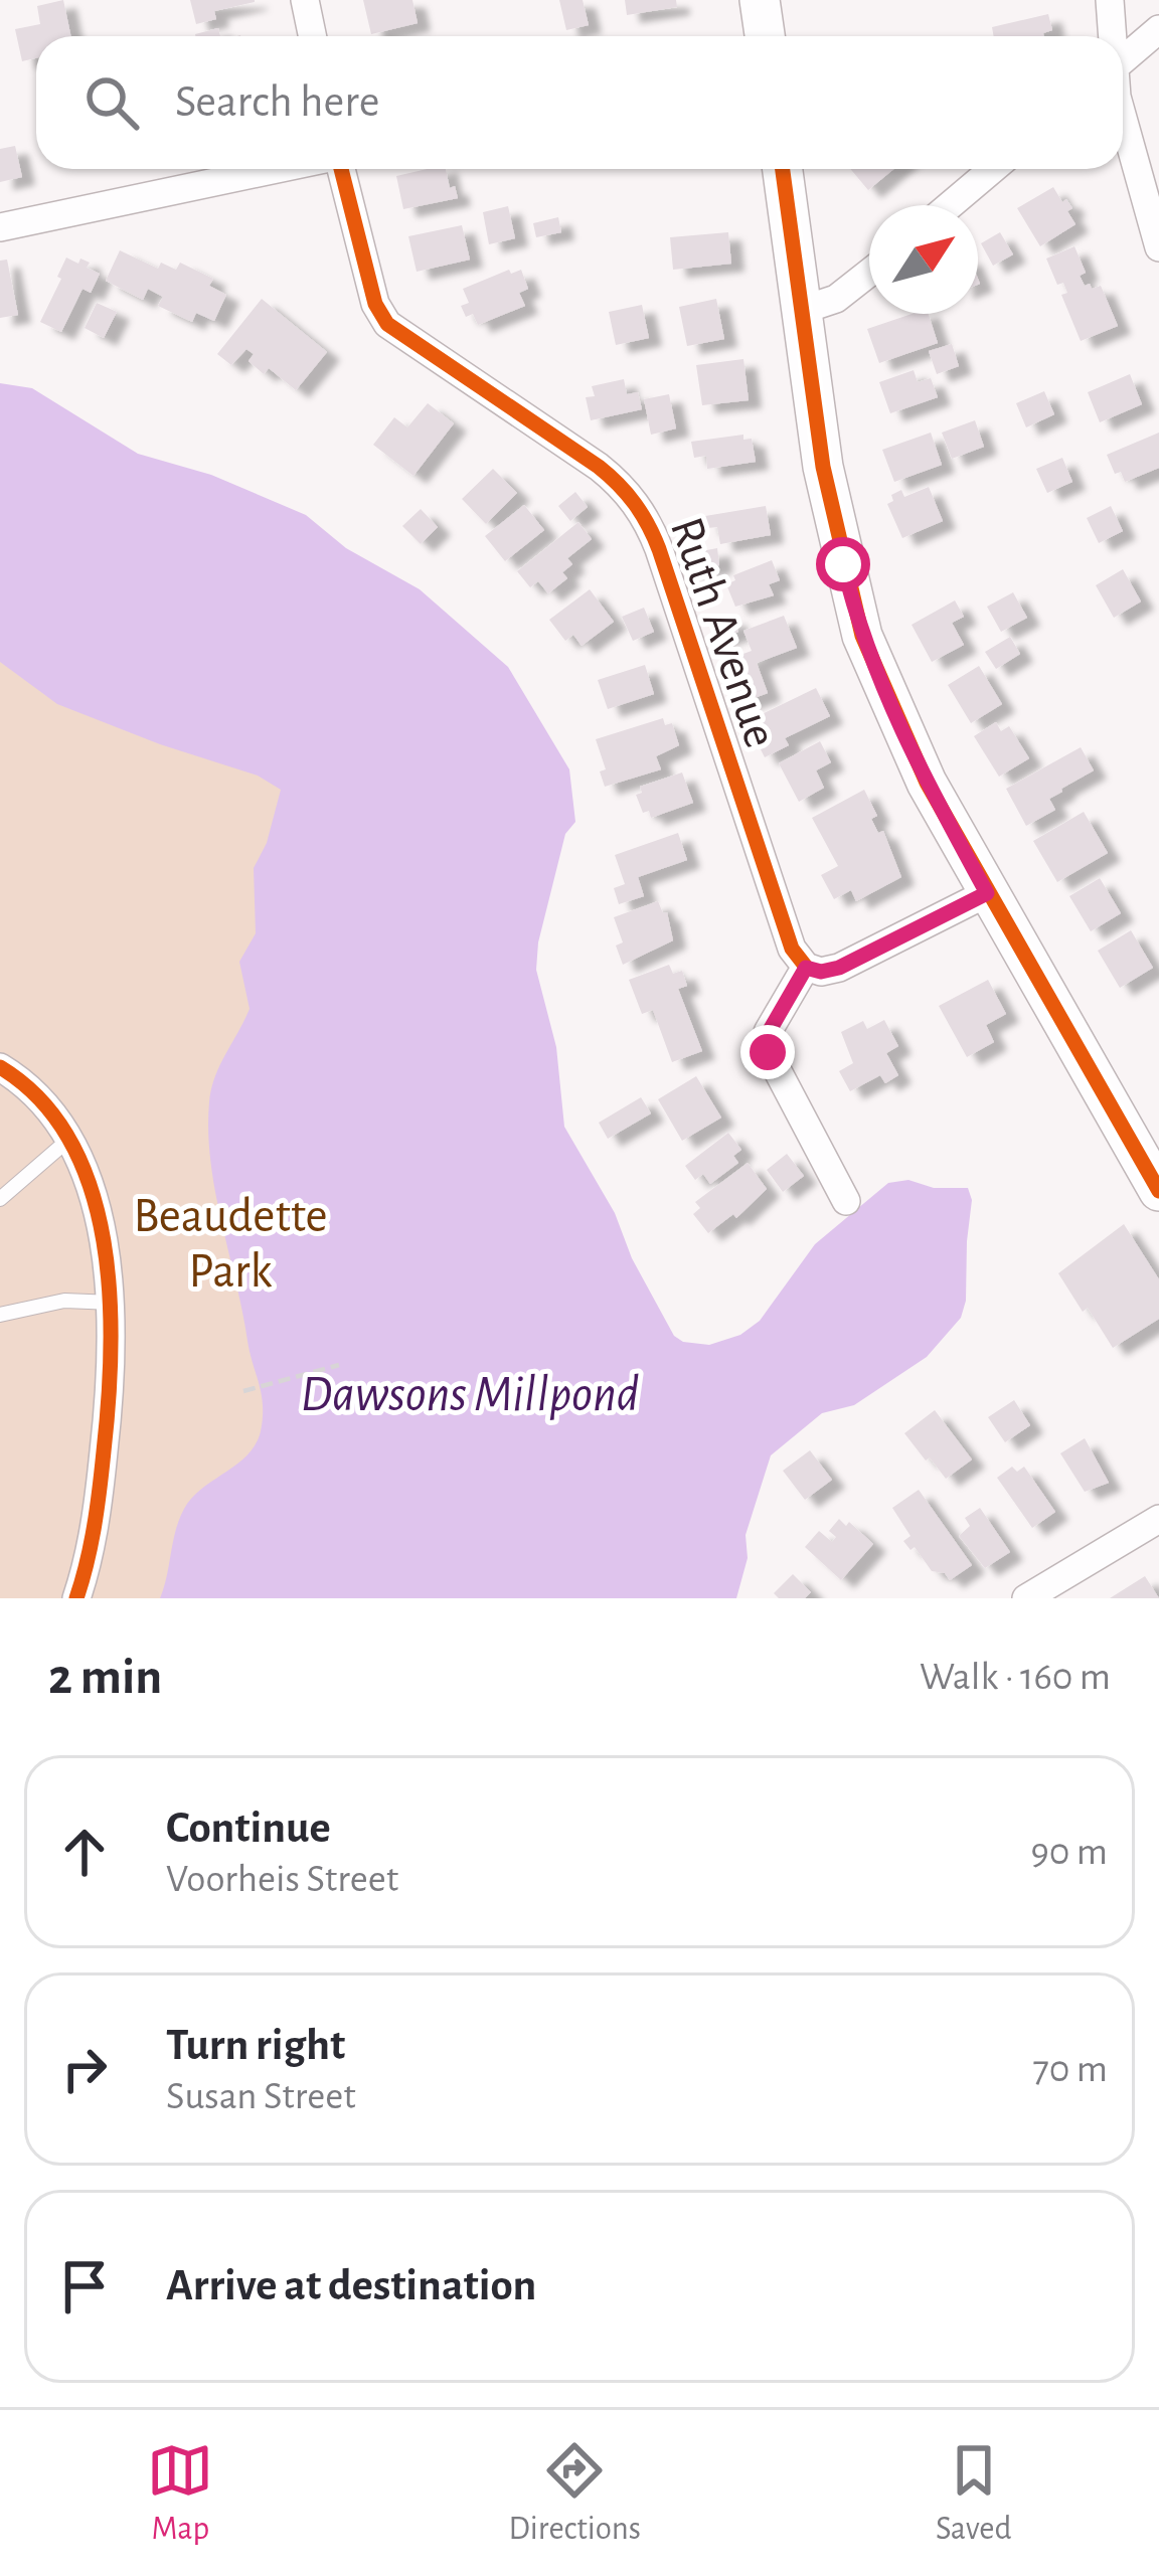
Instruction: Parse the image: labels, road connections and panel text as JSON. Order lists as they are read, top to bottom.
{
  "streets": {
    "street": ["Ruth Avenue"]
  },
  "water": ["Dawsons Millpond"],
  "parks": ["Beaudette Park"],
  "north": "top right",
  "page": {
    "search": "Search here",
    "heading": ["2 min", "Walk · 160 m"],
    "list": [
      ["Continue", "Voorheis Street", "90 m"],
      ["Turn right", "Susan Street", "70 m"],
      "Arrive at destination"
    ],
    "nav": ["Map", "Directions", "Saved"]
  }
}
